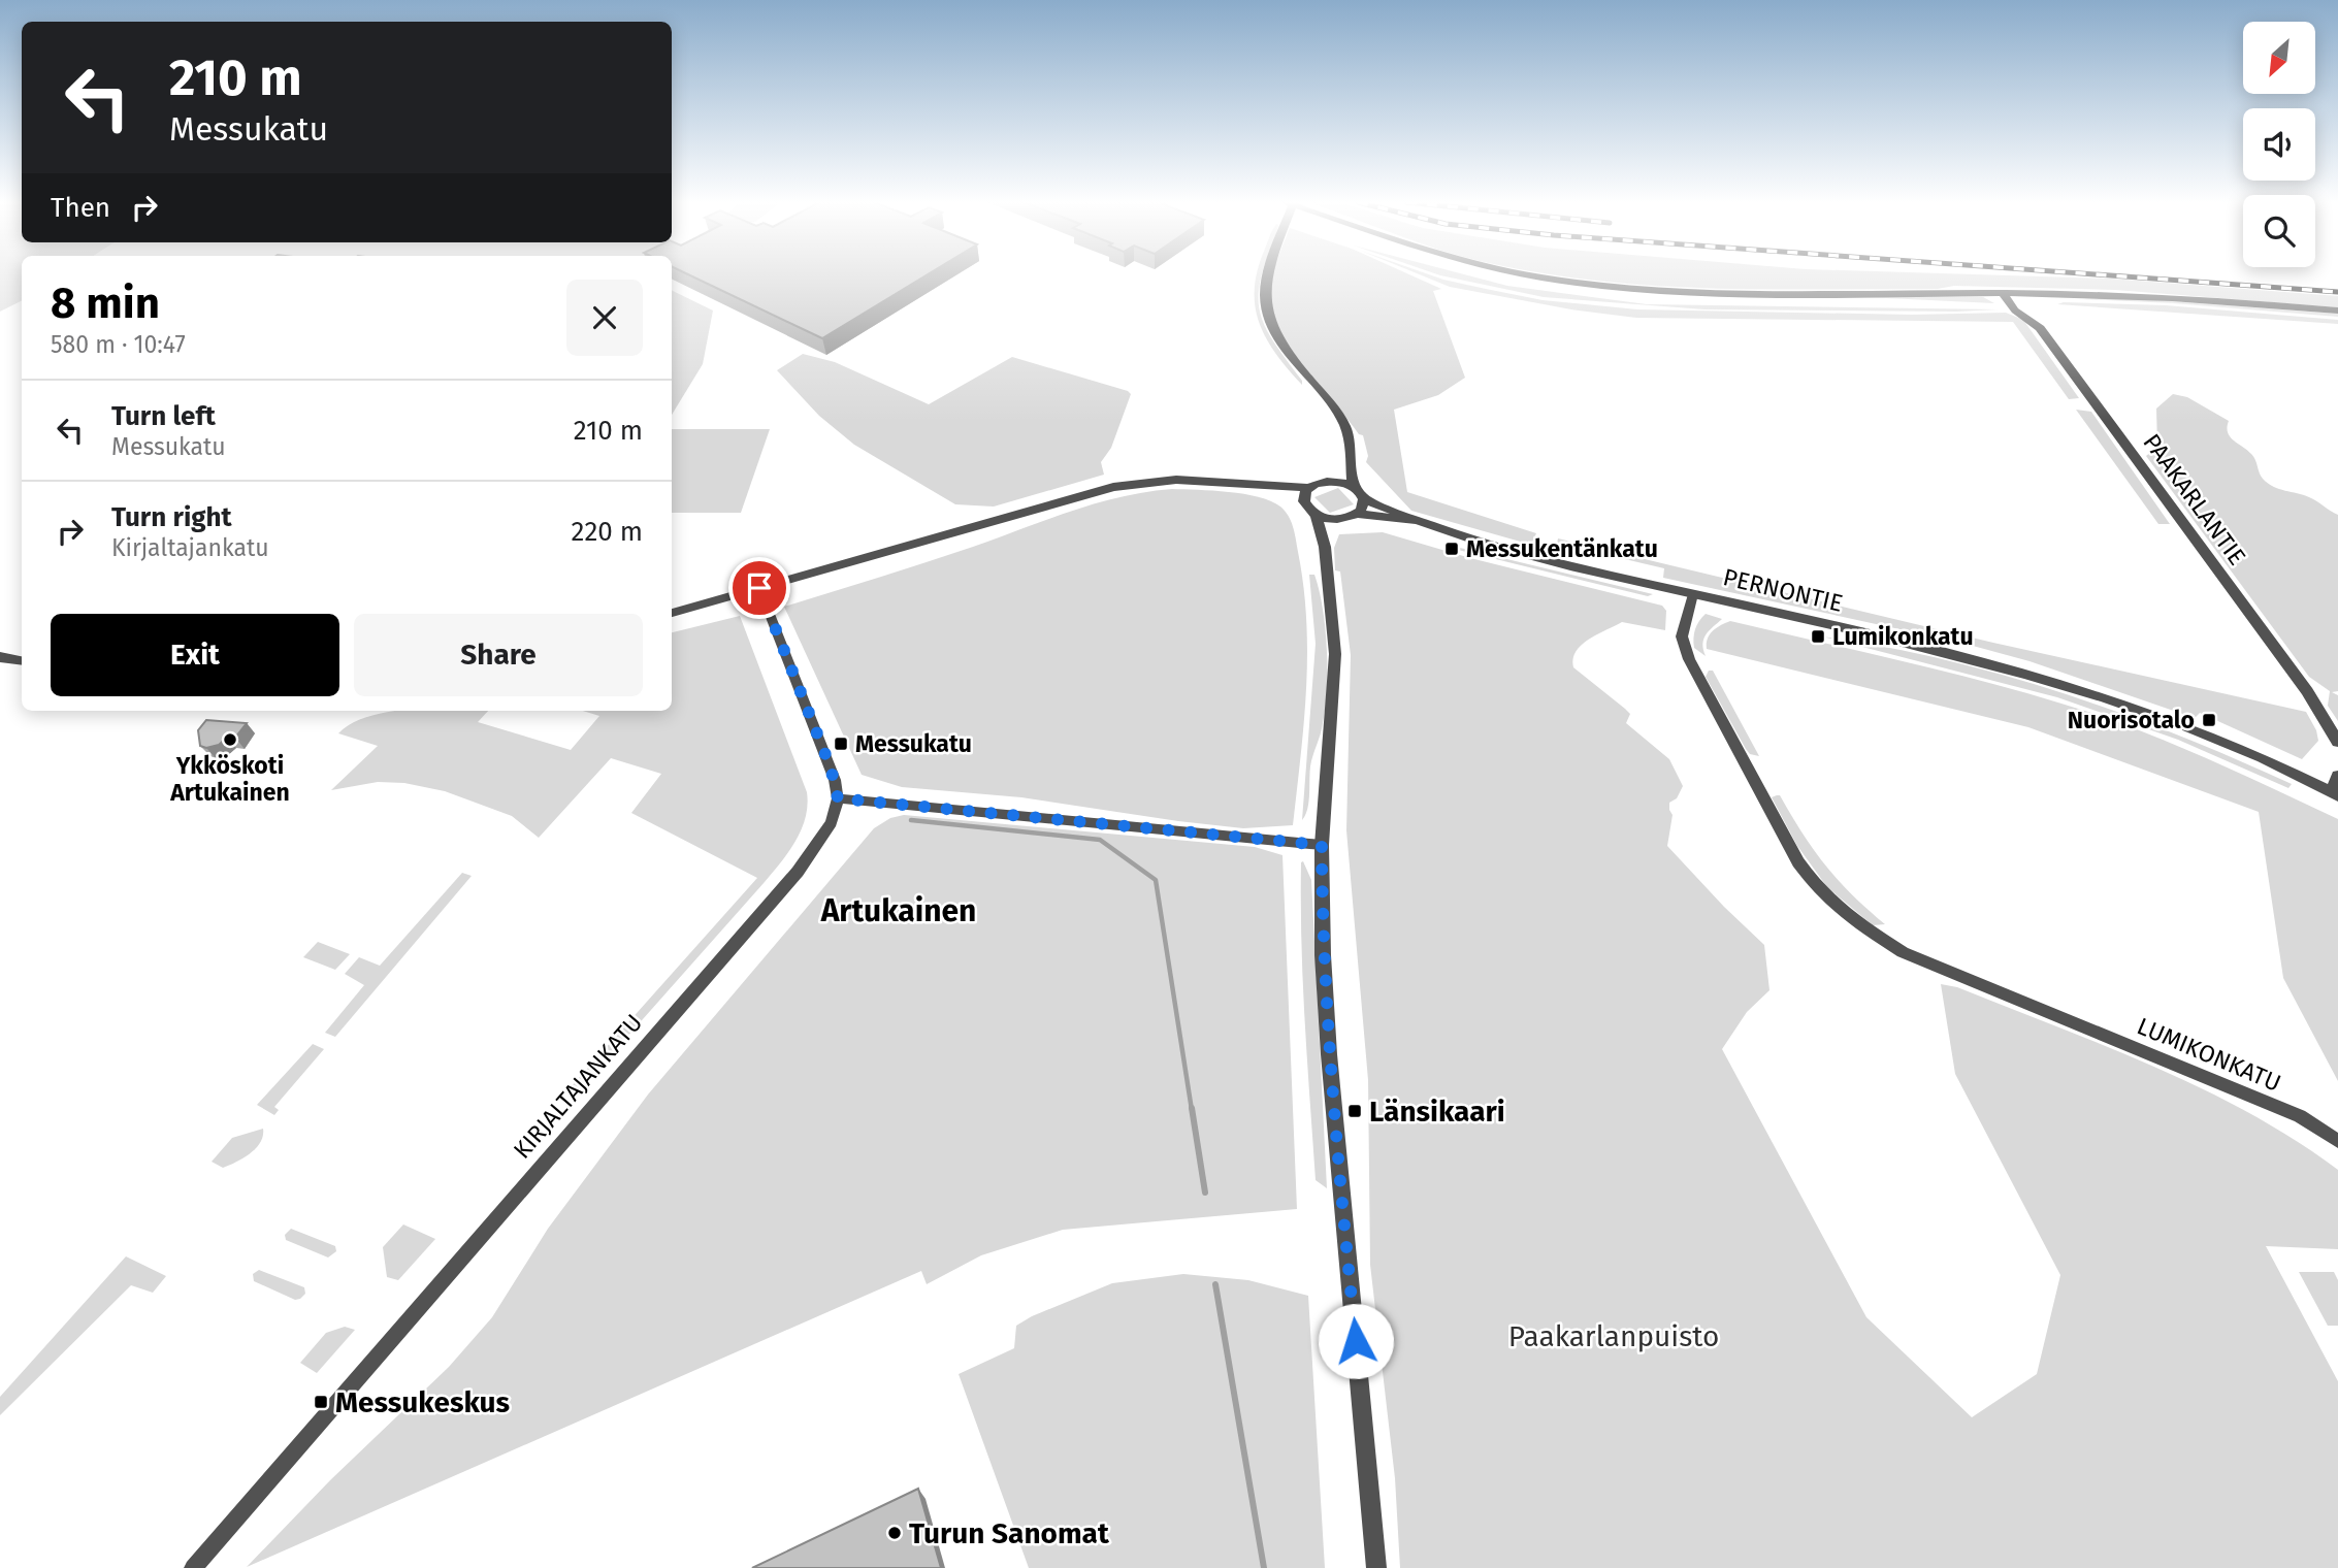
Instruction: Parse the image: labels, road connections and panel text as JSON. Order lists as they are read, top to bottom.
{
  "streets": {
    "street": [
      "PAAKARLANTIE",
      "PERNONTIE",
      "LUMIKONKATU",
      "KIRJALTAJANKATU"
    ]
  },
  "crossings": [
    ["PERNONTIE", "LUMIKONKATU"]
  ],
  "districts": ["Artukainen"],
  "parks": ["Paakarlanpuisto"],
  "places": {
    "transit": [
      "Messukentänkatu",
      "Lumikonkatu",
      "Nuorisotalo",
      "Messukatu",
      "Länsikaari",
      "Messukeskus"
    ],
    "other": ["Ykköskoti Artukainen", "Turun Sanomat"]
  },
  "north": "bottom left",
  "page": {
    "turn": ["210 m", "Messukatu"],
    "then": "Then",
    "heading": ["8 min", "580 m · 10:47"],
    "list": [
      {
        "name": "Turn left",
        "note": "Messukatu",
        "value": "210 m"
      },
      {
        "name": "Turn right",
        "note": "Kirjaltajankatu",
        "value": "220 m"
      }
    ],
    "buttons": ["Exit", "Share"]
  }
}
